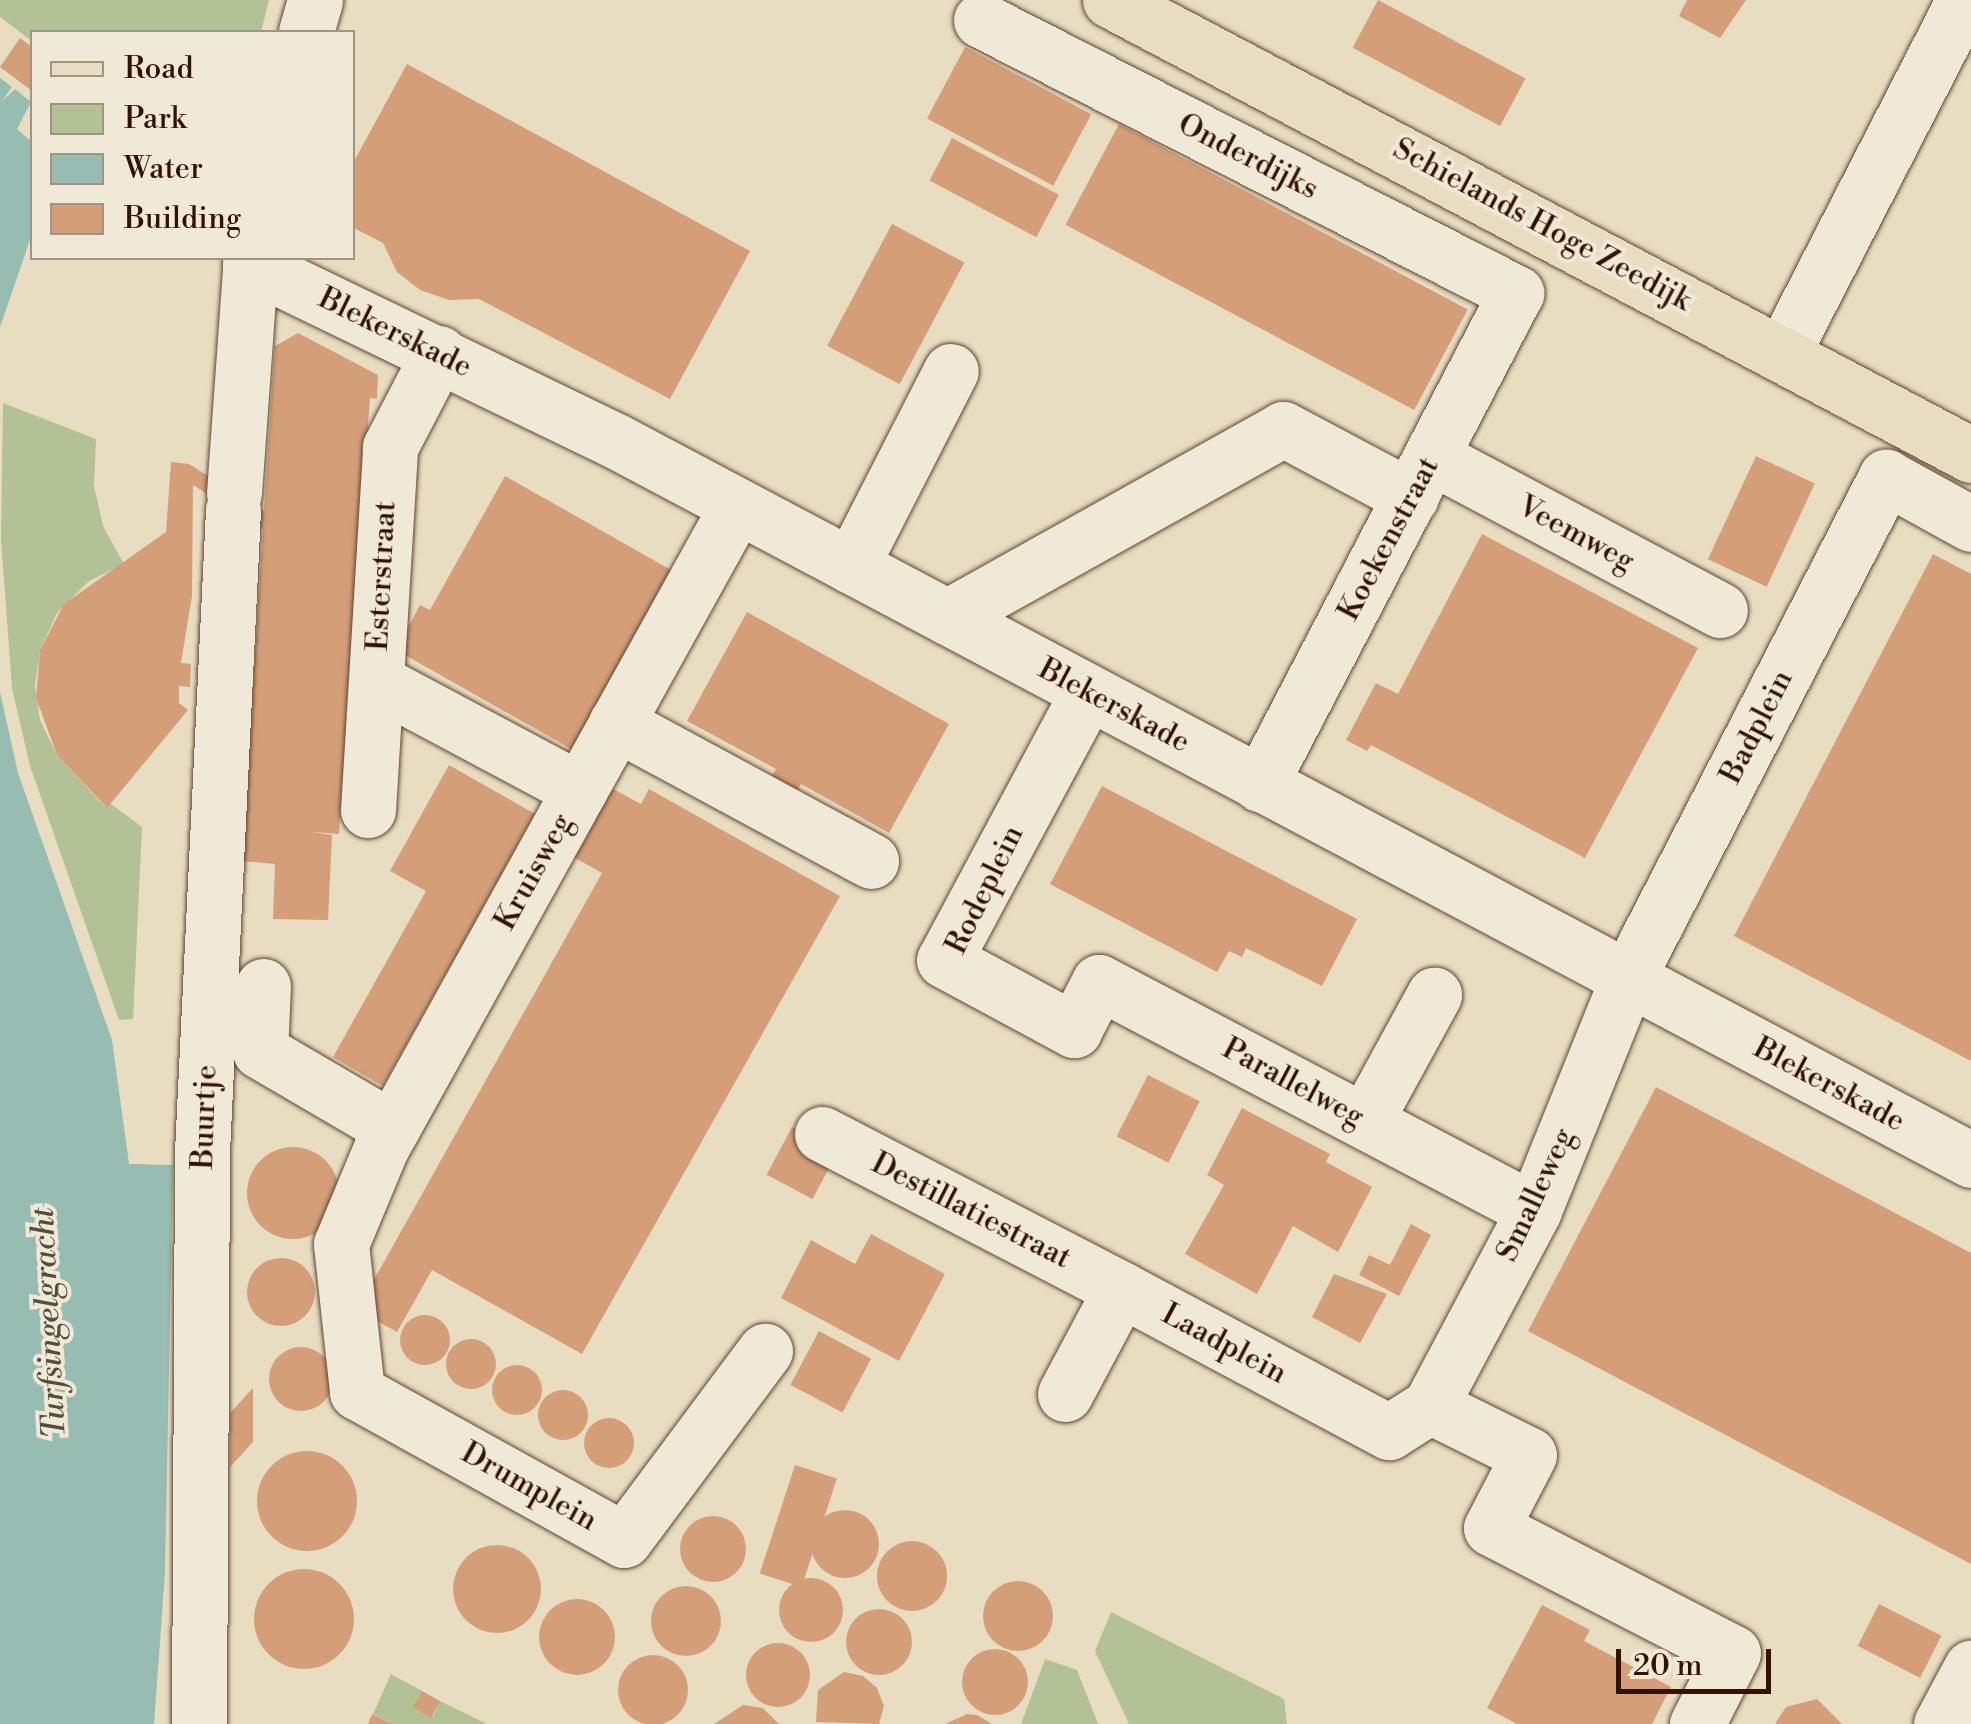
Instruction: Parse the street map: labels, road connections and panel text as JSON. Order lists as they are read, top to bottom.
{
  "streets": {
    "main road": ["Schielands Hoge Zeedijk"],
    "street": [
      "Onderdijks",
      "Blekerskade",
      "Veemweg",
      "Koekenstraat",
      "Esterstraat",
      "Badplein",
      "Kruisweg",
      "Rodeplein",
      "Parallelweg",
      "Buurtje",
      "Smalleweg",
      "Destillatiestraat",
      "Laadplein",
      "Drumplein"
    ]
  },
  "crossings": [
    ["Onderdijks", "Koekenstraat"],
    ["Blekerskade", "Veemweg"],
    ["Blekerskade", "Koekenstraat"],
    ["Blekerskade", "Esterstraat"],
    ["Blekerskade", "Badplein"],
    ["Blekerskade", "Kruisweg"],
    ["Blekerskade", "Rodeplein"],
    ["Blekerskade", "Buurtje"],
    ["Blekerskade", "Smalleweg"],
    ["Veemweg", "Koekenstraat"],
    ["Badplein", "Smalleweg"],
    ["Kruisweg", "Drumplein"],
    ["Rodeplein", "Parallelweg"],
    ["Parallelweg", "Smalleweg"],
    ["Smalleweg", "Laadplein"],
    ["Destillatiestraat", "Laadplein"]
  ],
  "water": ["Turfsingelgracht"],
  "legend": [
    "Road",
    "Park",
    "Water",
    "Building"
  ],
  "scale_bar": "20 m"
}
